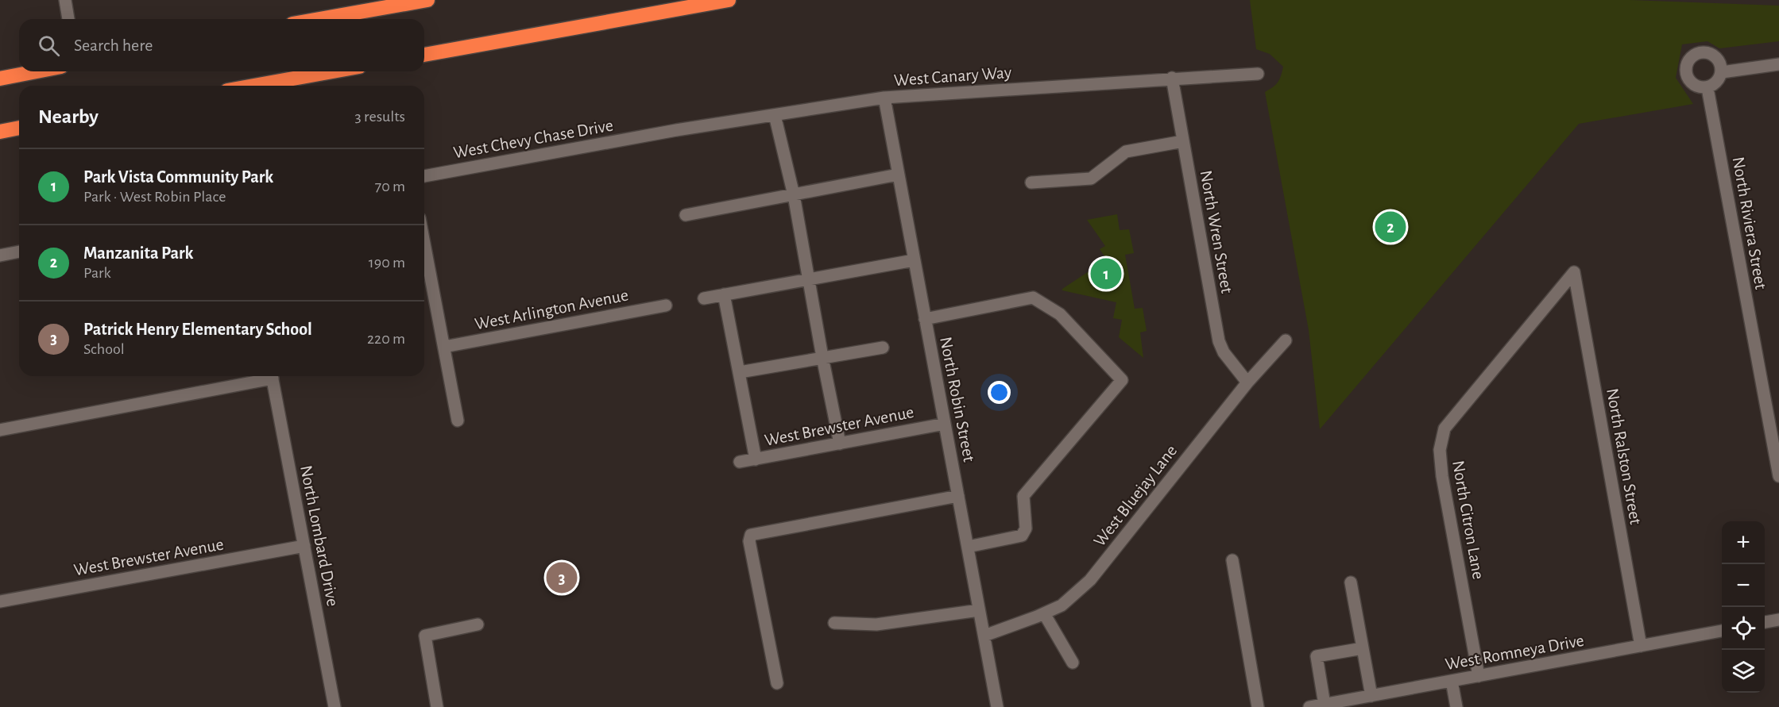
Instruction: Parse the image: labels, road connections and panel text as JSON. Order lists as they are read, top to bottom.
{
  "streets": {
    "street": [
      "West Canary Way",
      "West Chevy Chase Drive",
      "North Riviera Street",
      "North Wren Street",
      "West Arlington Avenue",
      "North Robin Street",
      "West Brewster Avenue",
      "North Ralston Street",
      "West Bluejay Lane",
      "North Citron Lane",
      "North Lombard Drive",
      "West Romneya Drive"
    ]
  },
  "crossings": [
    ["West Canary Way", "West Chevy Chase Drive"],
    ["West Canary Way", "North Wren Street"],
    ["West Canary Way", "North Robin Street"],
    ["North Wren Street", "West Bluejay Lane"],
    ["North Robin Street", "West Brewster Avenue"],
    ["North Robin Street", "West Bluejay Lane"],
    ["West Brewster Avenue", "North Lombard Drive"],
    ["North Ralston Street", "North Citron Lane"],
    ["North Ralston Street", "West Romneya Drive"],
    ["North Citron Lane", "West Romneya Drive"]
  ],
  "page": {
    "search": "Search here",
    "heading": ["Nearby", "3 results"],
    "list": [
      {
        "mark": "1",
        "name": "Park Vista Community Park",
        "note": "Park · West Robin Place",
        "value": "70 m"
      },
      {
        "mark": "2",
        "name": "Manzanita Park",
        "note": "Park",
        "value": "190 m"
      },
      {
        "mark": "3",
        "name": "Patrick Henry Elementary School",
        "note": "School",
        "value": "220 m"
      }
    ],
    "pins": ["2", "1", "3"],
    "map_buttons": ["+", "−"]
  }
}
